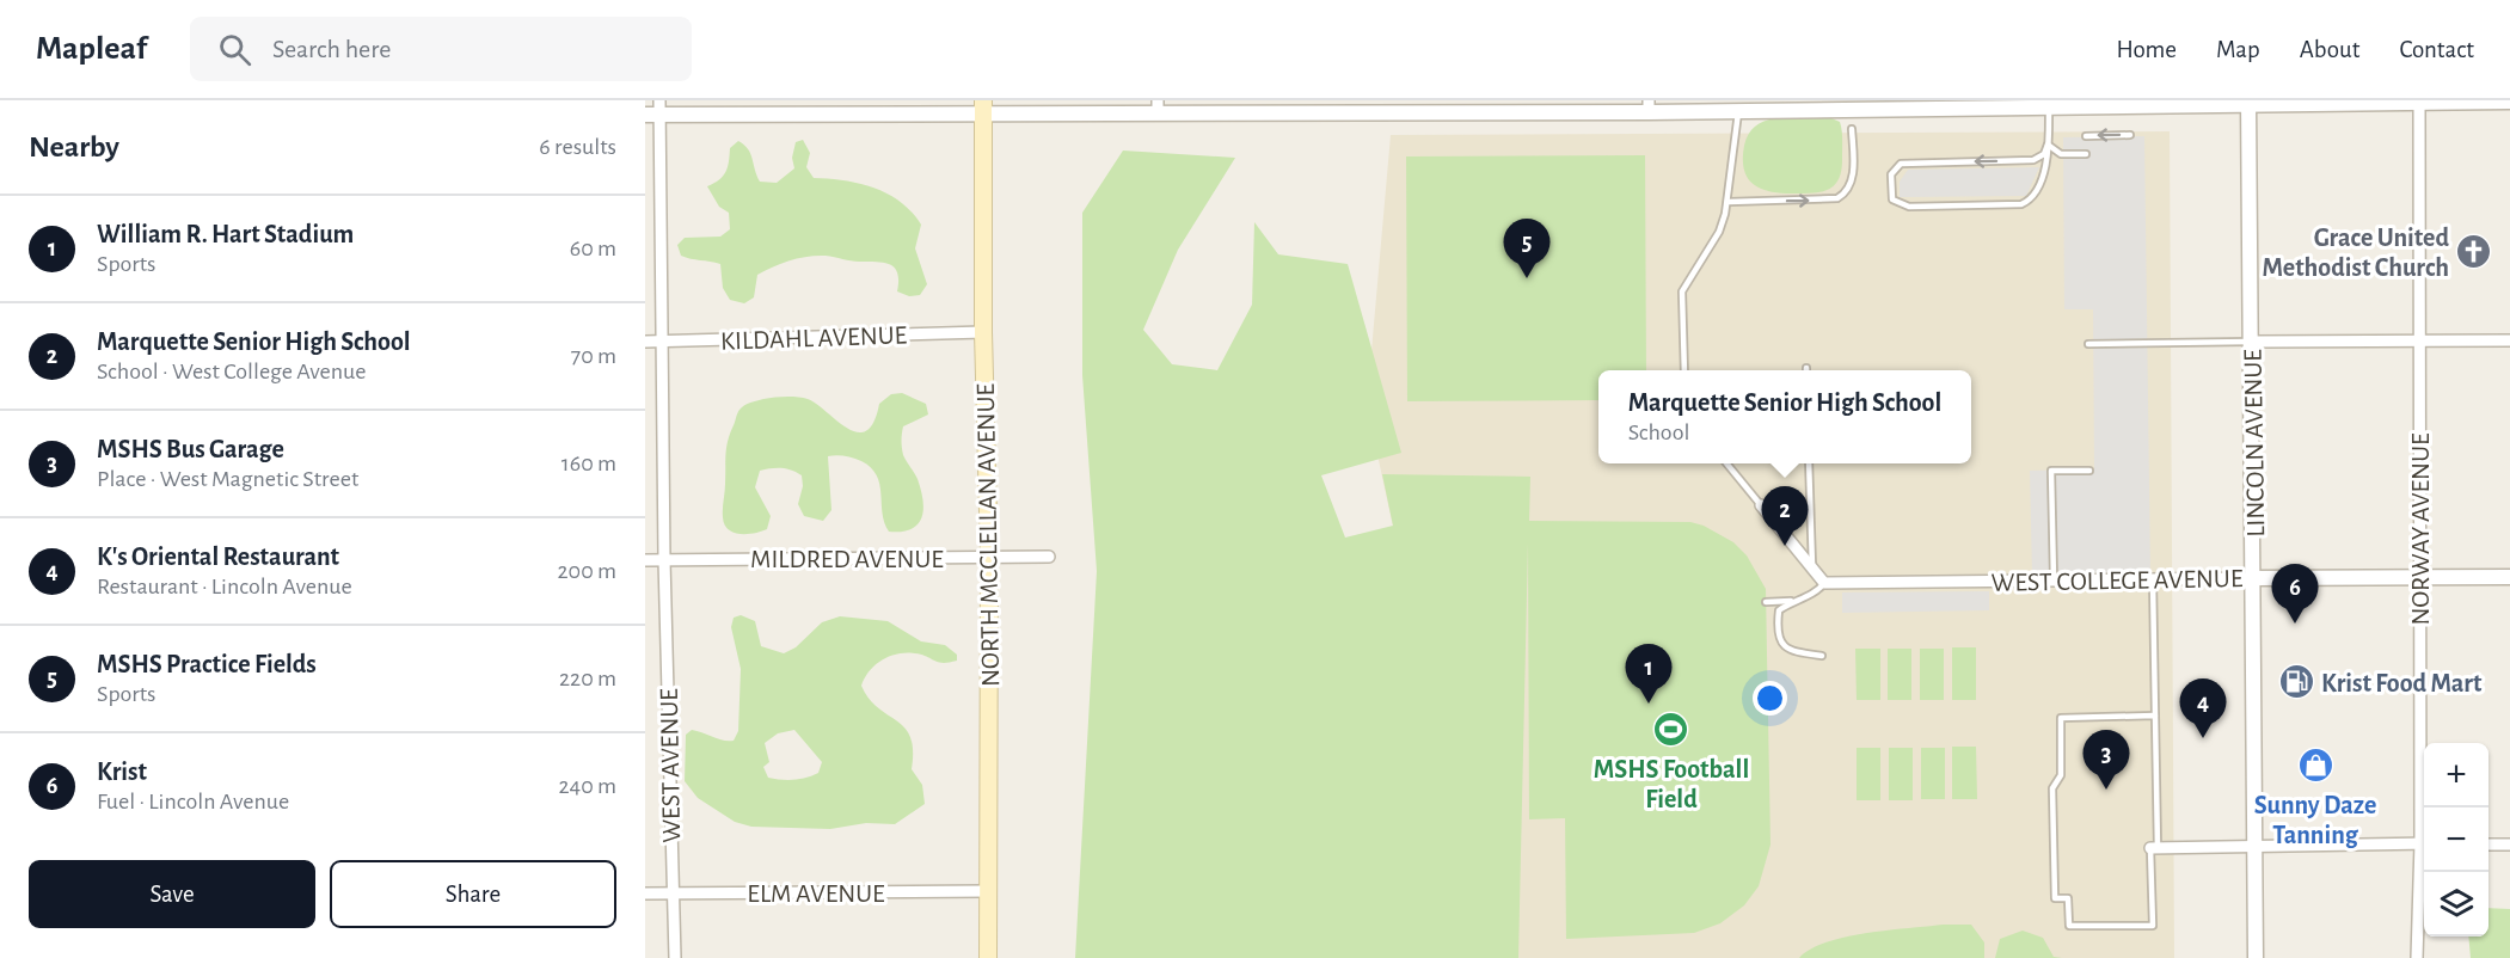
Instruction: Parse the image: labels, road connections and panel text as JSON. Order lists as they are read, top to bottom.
{
  "streets": {
    "main road": ["NORTH MCCLELLAN AVENUE"],
    "street": [
      "KILDAHL AVENUE",
      "LINCOLN AVENUE",
      "NORWAY AVENUE",
      "MILDRED AVENUE",
      "WEST COLLEGE AVENUE",
      "WEST AVENUE",
      "ELM AVENUE"
    ]
  },
  "crossings": [
    ["KILDAHL AVENUE", "NORTH MCCLELLAN AVENUE"],
    ["KILDAHL AVENUE", "WEST AVENUE"],
    ["LINCOLN AVENUE", "WEST COLLEGE AVENUE"],
    ["NORWAY AVENUE", "WEST COLLEGE AVENUE"],
    ["NORTH MCCLELLAN AVENUE", "MILDRED AVENUE"],
    ["NORTH MCCLELLAN AVENUE", "ELM AVENUE"],
    ["MILDRED AVENUE", "WEST AVENUE"],
    ["WEST AVENUE", "ELM AVENUE"]
  ],
  "places": {
    "church": ["Grace United Methodist Church"],
    "fuel station": ["Krist Food Mart"],
    "sports": ["MSHS Football Field"],
    "shop": ["Sunny Daze Tanning"]
  },
  "page": {
    "header": "Mapleaf",
    "search": "Search here",
    "nav": [
      "Home",
      "Map",
      "About",
      "Contact"
    ],
    "heading": ["Nearby", "6 results"],
    "list": [
      {
        "mark": "1",
        "name": "William R. Hart Stadium",
        "note": "Sports",
        "value": "60 m"
      },
      {
        "mark": "2",
        "name": "Marquette Senior High School",
        "note": "School · West College Avenue",
        "value": "70 m"
      },
      {
        "mark": "3",
        "name": "MSHS Bus Garage",
        "note": "Place · West Magnetic Street",
        "value": "160 m"
      },
      {
        "mark": "4",
        "name": "K's Oriental Restaurant",
        "note": "Restaurant · Lincoln Avenue",
        "value": "200 m"
      },
      {
        "mark": "5",
        "name": "MSHS Practice Fields",
        "note": "Sports",
        "value": "220 m"
      },
      {
        "mark": "6",
        "name": "Krist",
        "note": "Fuel · Lincoln Avenue",
        "value": "240 m"
      }
    ],
    "pins": [
      "5",
      "2",
      "6",
      "1",
      "4",
      "3"
    ],
    "popup": ["Marquette Senior High School", "School"],
    "map_buttons": ["+", "−"],
    "buttons": ["Save", "Share"]
  }
}
